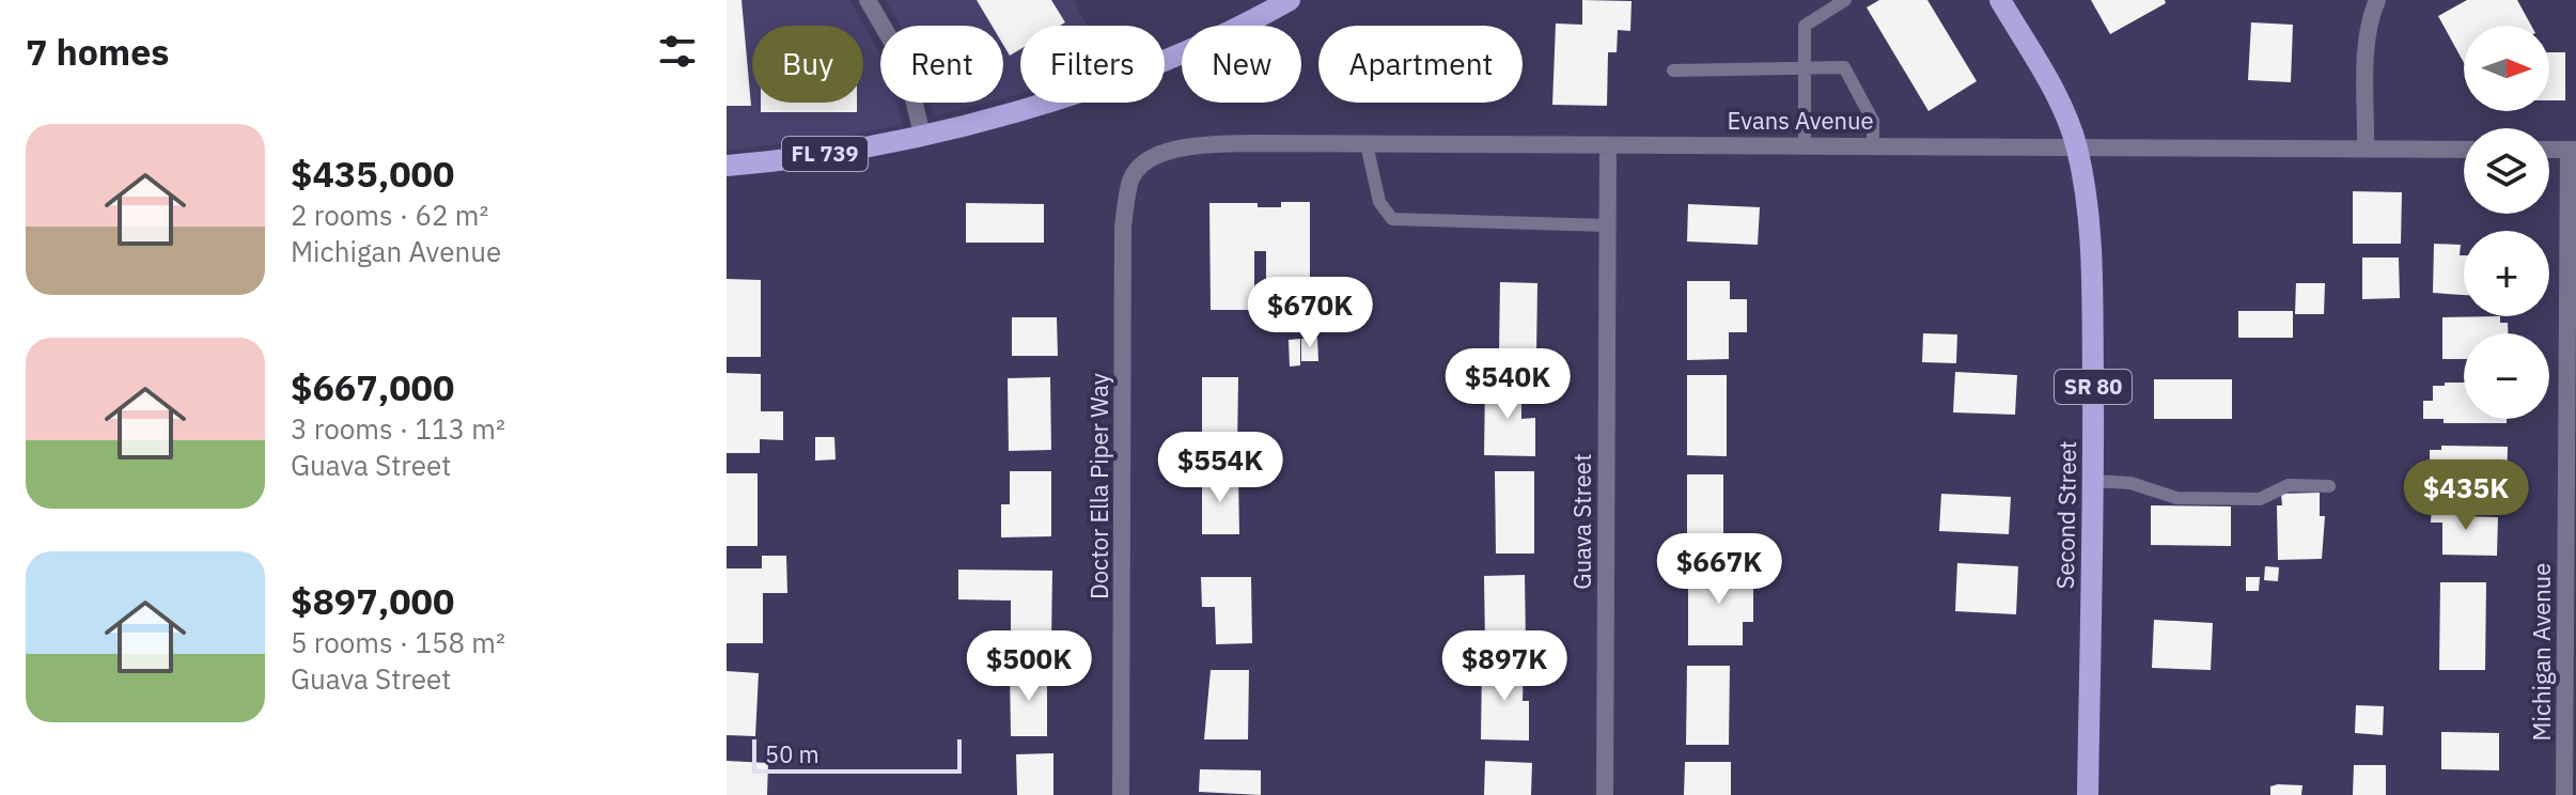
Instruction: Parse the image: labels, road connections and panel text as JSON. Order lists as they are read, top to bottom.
{
  "streets": {
    "main road": ["FL 739", "SR 80", "Second Street"],
    "street": [
      "Evans Avenue",
      "Doctor Ella Piper Way",
      "Guava Street",
      "Michigan Avenue"
    ]
  },
  "crossings": [
    ["Evans Avenue", "Doctor Ella Piper Way"],
    ["Evans Avenue", "Second Street"],
    ["Evans Avenue", "Guava Street"]
  ],
  "scale_bar": "50 m",
  "north": "right",
  "page": {
    "heading": "7 homes",
    "map_buttons": ["+", "−"],
    "chip": [
      "Buy",
      "Rent",
      "Filters",
      "New",
      "Apartment"
    ],
    "list": [
      {
        "name": "$435,000",
        "note": "2 rooms · 62 m² · Michigan Avenue"
      },
      {
        "name": "$667,000",
        "note": "3 rooms · 113 m² · Guava Street"
      },
      {
        "name": "$897,000",
        "note": "5 rooms · 158 m² · Guava Street"
      }
    ],
    "price": [
      "$670K",
      "$540K",
      "$554K",
      "$435K",
      "$667K",
      "$500K",
      "$897K"
    ],
    "scale": "50 m"
  }
}
